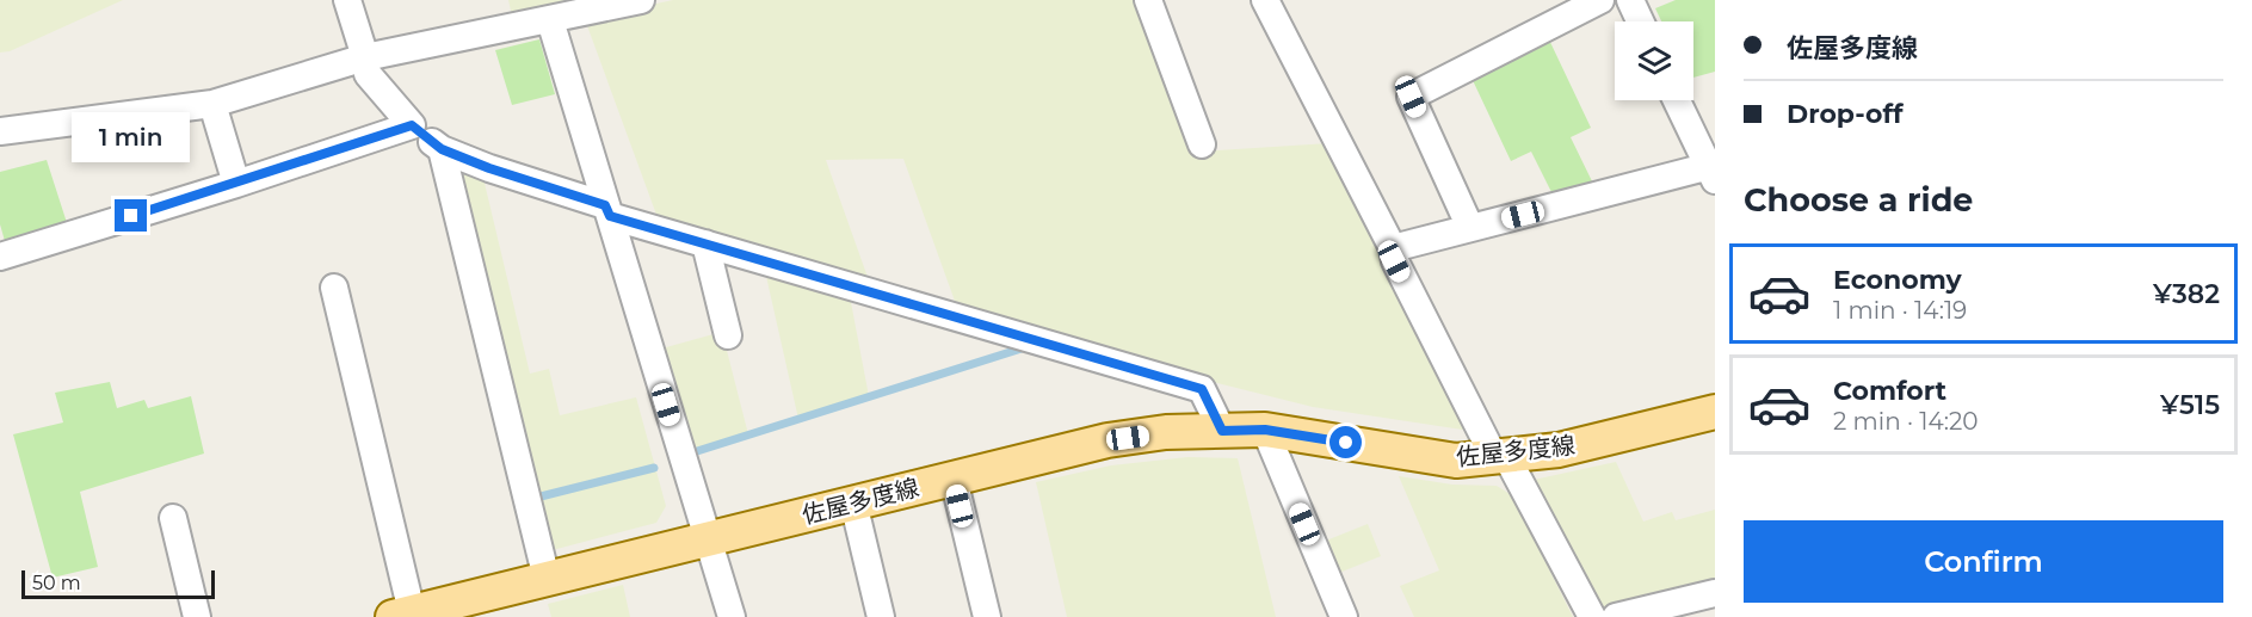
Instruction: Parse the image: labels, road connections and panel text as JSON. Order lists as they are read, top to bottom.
{
  "streets": {
    "main road": ["佐屋多度線"]
  },
  "scale_bar": "50 m",
  "page": {
    "banner": ["佐屋多度線", "Drop-off"],
    "bubble": "1 min",
    "heading": "Choose a ride",
    "list": [
      {
        "name": "Economy",
        "note": "1 min · 14:19",
        "value": "¥382"
      },
      {
        "name": "Comfort",
        "note": "2 min · 14:20",
        "value": "¥515"
      }
    ],
    "buttons": "Confirm",
    "scale": "50 m"
  }
}
